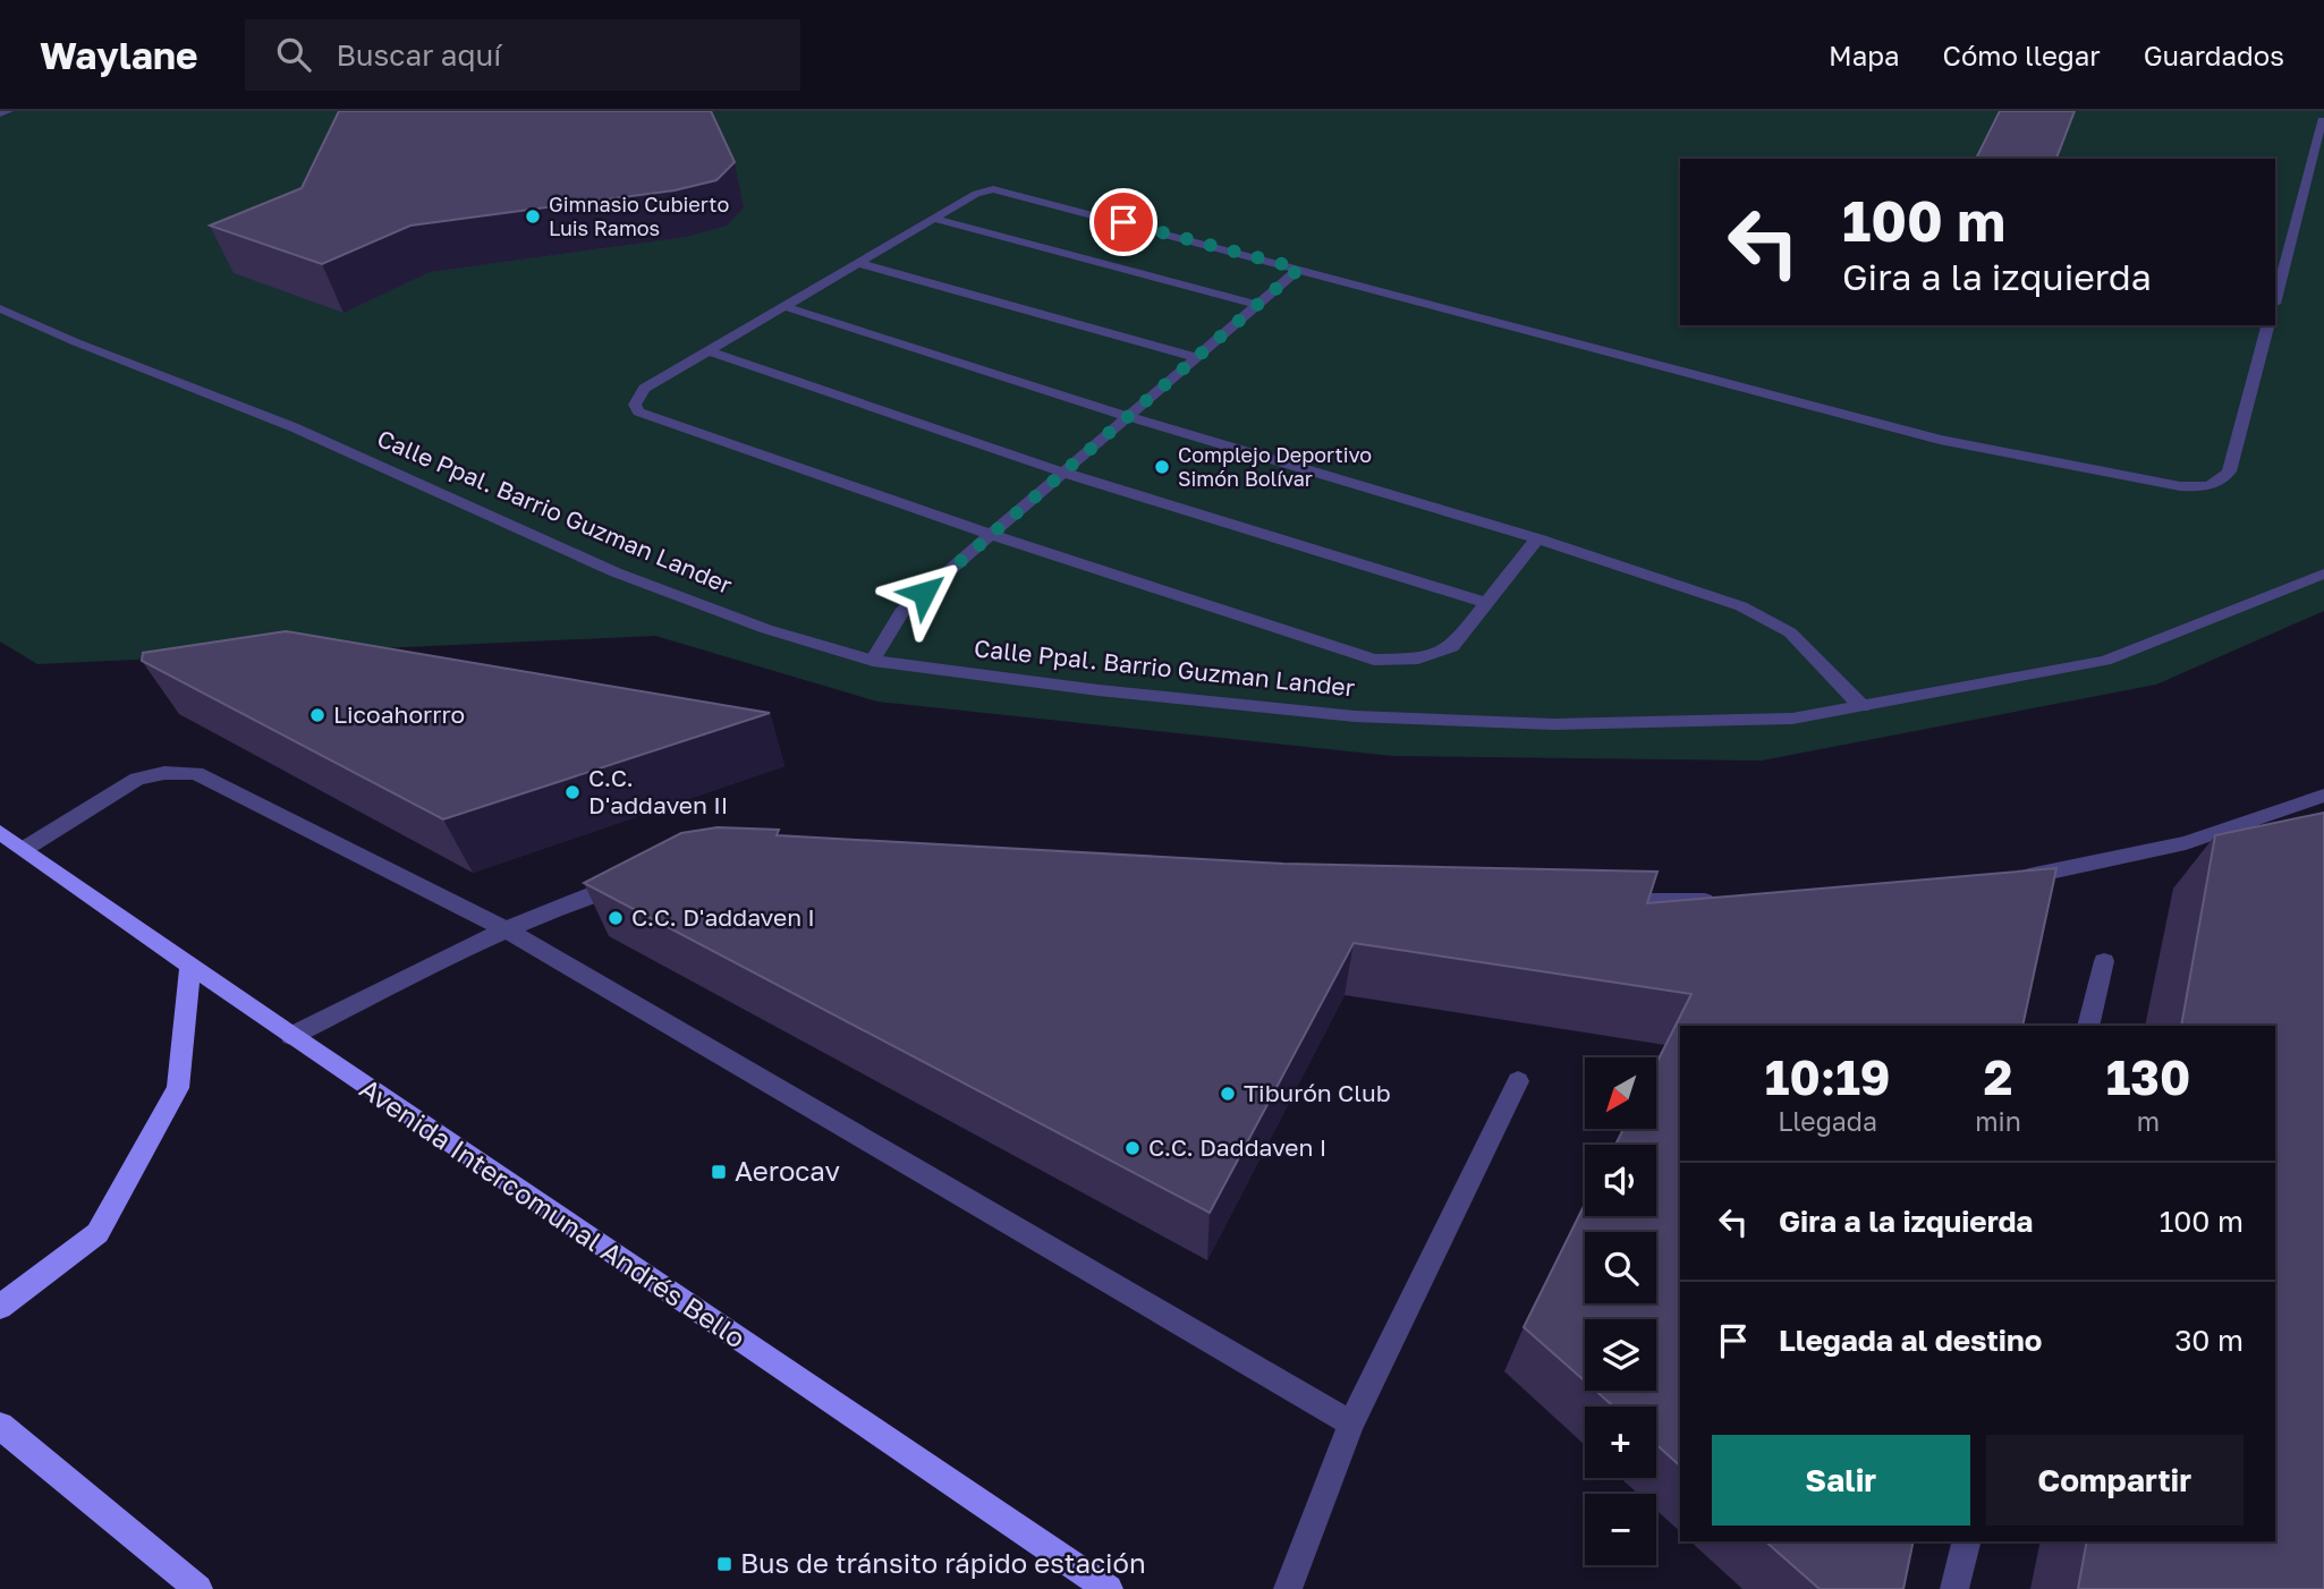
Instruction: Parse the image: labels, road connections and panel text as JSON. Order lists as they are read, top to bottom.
{
  "streets": {
    "main road": ["Avenida Intercomunal Andrés Bello"],
    "street": ["Calle Ppal. Barrio Guzman Lander"]
  },
  "places": {
    "other": [
      "Gimnasio Cubierto Luis Ramos",
      "Complejo Deportivo Simón Bolívar",
      "Licoahorrro",
      "C.C. D'addaven II",
      "C.C. D'addaven I",
      "Tiburón Club",
      "C.C. Daddaven I"
    ],
    "transit": ["Aerocav", "Bus de tránsito rápido estación"]
  },
  "north": "bottom left",
  "page": {
    "header": "Waylane",
    "search": "Buscar aquí",
    "nav": ["Mapa", "Cómo llegar", "Guardados"],
    "turn": ["100 m", "Gira a la izquierda"],
    "eta": [
      "10:19",
      "Llegada",
      "2",
      "min",
      "130",
      "m"
    ],
    "map_buttons": ["+", "−"],
    "list": [
      {
        "name": "Gira a la izquierda",
        "value": "100 m"
      },
      {
        "name": "Llegada al destino",
        "value": "30 m"
      }
    ],
    "buttons": ["Salir", "Compartir"]
  }
}
